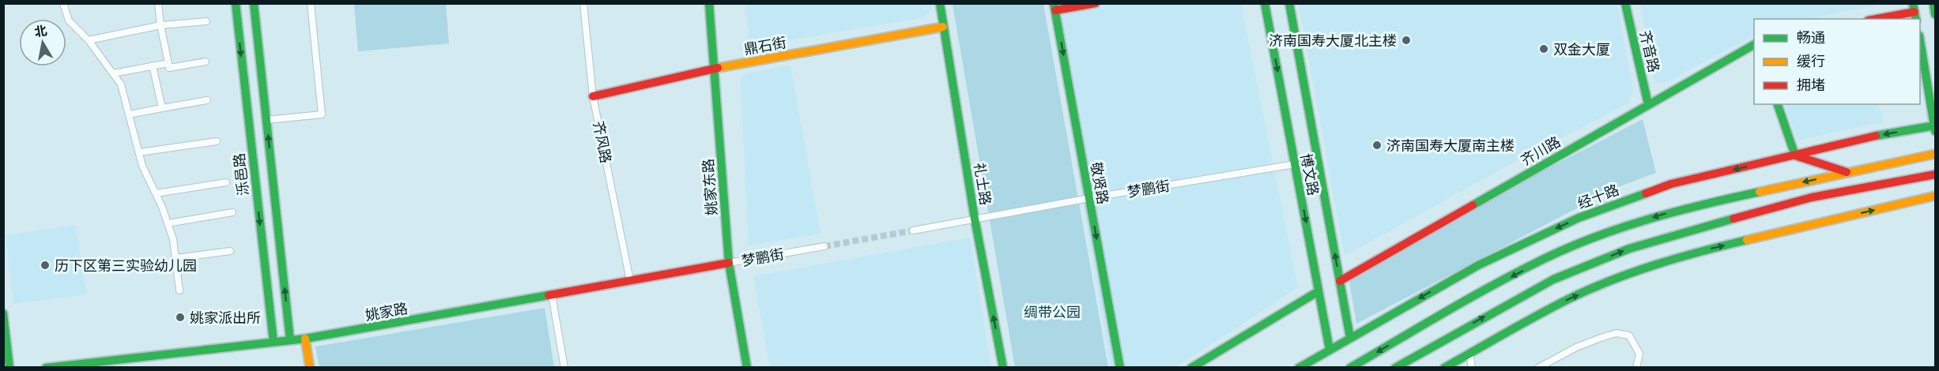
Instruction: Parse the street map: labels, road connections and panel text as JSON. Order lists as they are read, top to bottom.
{
  "streets": {
    "main road": [
      "鼎石街",
      "齐音路",
      "齐川路",
      "泺邑路",
      "博文路",
      "敬贤路",
      "礼士路",
      "姚家东路",
      "经十路",
      "姚家路"
    ],
    "street": ["齐风路", "梦鹏街"]
  },
  "crossings": [
    ["鼎石街", "齐风路"],
    ["鼎石街", "礼士路"],
    ["鼎石街", "姚家东路"],
    ["齐音路", "齐川路"],
    ["齐风路", "姚家路"],
    ["齐川路", "博文路"],
    ["泺邑路", "姚家路"],
    ["博文路", "梦鹏街"],
    ["博文路", "经十路"],
    ["敬贤路", "梦鹏街"],
    ["礼士路", "梦鹏街"],
    ["姚家东路", "梦鹏街"],
    ["姚家东路", "姚家路"],
    ["梦鹏街", "姚家路"]
  ],
  "one_way": ["敬贤路", "礼士路"],
  "parks": ["绸带公园"],
  "places": [
    "济南国寿大厦北主楼",
    "双金大厦",
    "济南国寿大厦南主楼",
    "历下区第三实验幼儿园",
    "姚家派出所"
  ],
  "legend": ["畅通", "缓行", "拥堵"],
  "north": "top"
}
